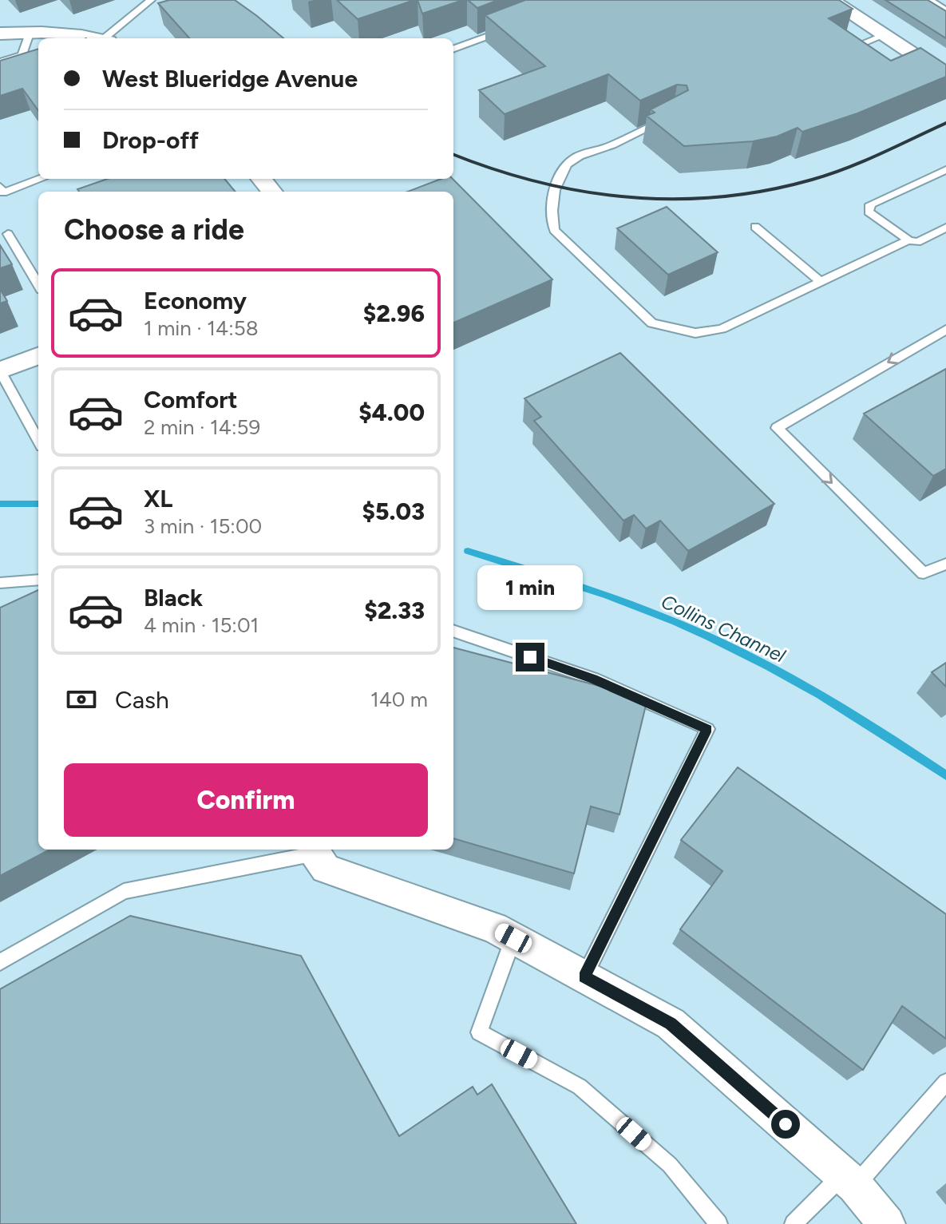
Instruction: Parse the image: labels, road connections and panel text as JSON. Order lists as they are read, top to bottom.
{
  "water": ["Collins Channel"],
  "page": {
    "banner": ["West Blueridge Avenue", "Drop-off"],
    "heading": "Choose a ride",
    "list": [
      {
        "name": "Economy",
        "note": "1 min · 14:58",
        "value": "$2.96"
      },
      {
        "name": "Comfort",
        "note": "2 min · 14:59",
        "value": "$4.00"
      },
      {
        "name": "XL",
        "note": "3 min · 15:00",
        "value": "$5.03"
      },
      {
        "name": "Black",
        "note": "4 min · 15:01",
        "value": "$2.33"
      }
    ],
    "bubble": "1 min",
    "pay": ["Cash", "140 m"],
    "buttons": "Confirm"
  }
}
